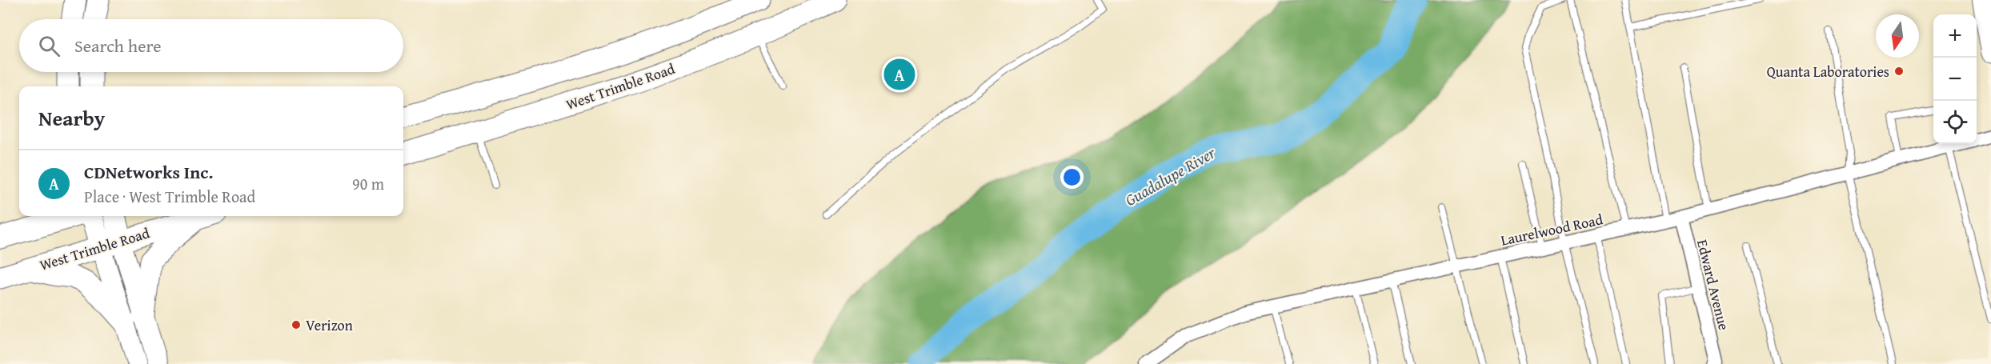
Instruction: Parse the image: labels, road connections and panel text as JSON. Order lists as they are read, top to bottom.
{
  "streets": {
    "main road": ["West Trimble Road"],
    "street": ["Laurelwood Road", "Edward Avenue"]
  },
  "crossings": [
    ["Laurelwood Road", "Edward Avenue"]
  ],
  "water": ["Guadalupe River"],
  "places": ["Quanta Laboratories", "Verizon"],
  "north": "bottom",
  "page": {
    "map_buttons": ["+", "−"],
    "search": "Search here",
    "pins": "A",
    "heading": "Nearby",
    "list": [
      {
        "mark": "A",
        "name": "CDNetworks Inc.",
        "note": "Place · West Trimble Road",
        "value": "90 m"
      }
    ]
  }
}
